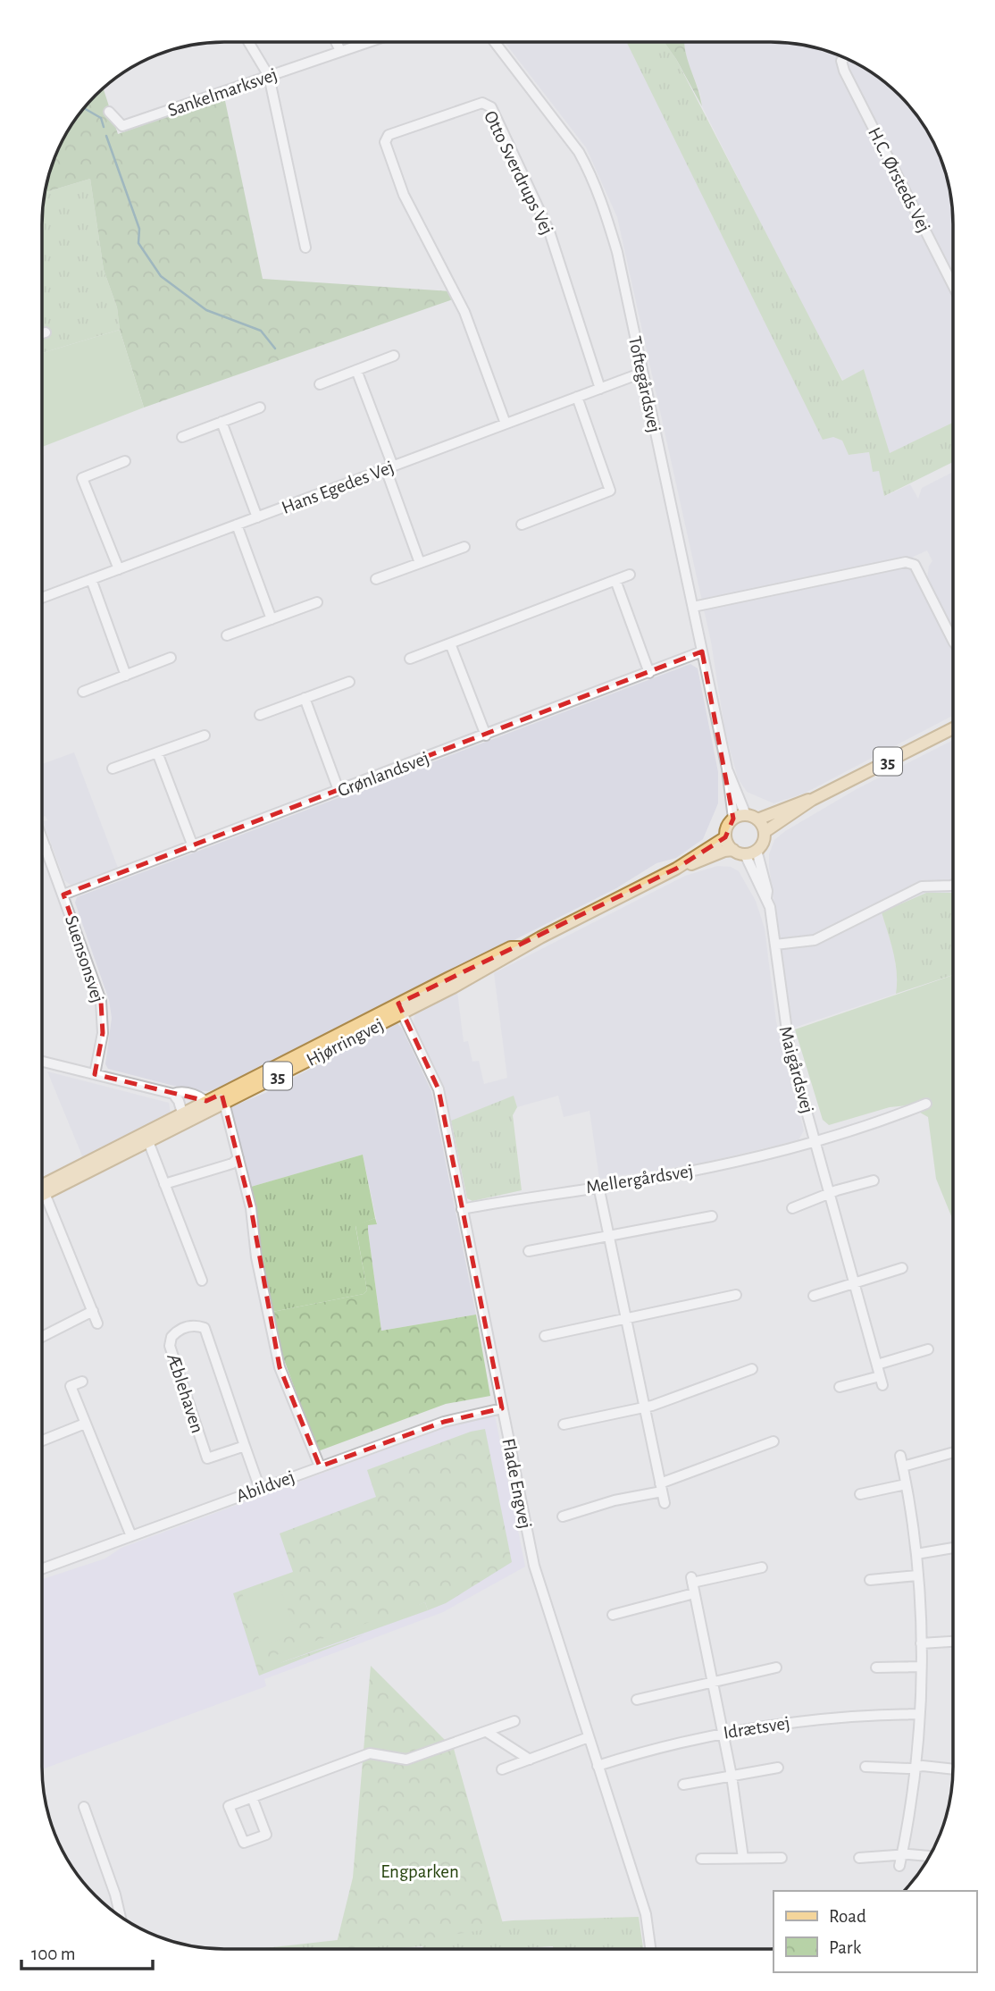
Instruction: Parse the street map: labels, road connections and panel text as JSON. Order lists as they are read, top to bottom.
{
  "streets": {
    "main road": ["35", "Hjørringvej"],
    "street": [
      "Sankelmarksvej",
      "Otto Sverdrups Vej",
      "H.C. Ørsteds Vej",
      "Toftegårdsvej",
      "Hans Egedes Vej",
      "Grønlandsvej",
      "Suensonsvej",
      "Maigårdsvej",
      "Mellergårdsvej",
      "Æblehaven",
      "Flade Engvej",
      "Abildvej",
      "Idrætsvej"
    ]
  },
  "crossings": [
    ["Otto Sverdrups Vej", "Hans Egedes Vej"],
    ["Toftegårdsvej", "Hans Egedes Vej"],
    ["Toftegårdsvej", "35"],
    ["Toftegårdsvej", "Grønlandsvej"],
    ["Toftegårdsvej", "Hjørringvej"],
    ["Toftegårdsvej", "Maigårdsvej"],
    ["35", "Hjørringvej"],
    ["35", "Maigårdsvej"],
    ["Grønlandsvej", "Suensonsvej"],
    ["Hjørringvej", "Maigårdsvej"],
    ["Hjørringvej", "Flade Engvej"],
    ["Maigårdsvej", "Mellergårdsvej"],
    ["Mellergårdsvej", "Flade Engvej"],
    ["Æblehaven", "Abildvej"],
    ["Flade Engvej", "Abildvej"],
    ["Flade Engvej", "Idrætsvej"]
  ],
  "parks": ["Engparken"],
  "legend": ["Road", "Park"],
  "scale_bar": "100 m"
}
